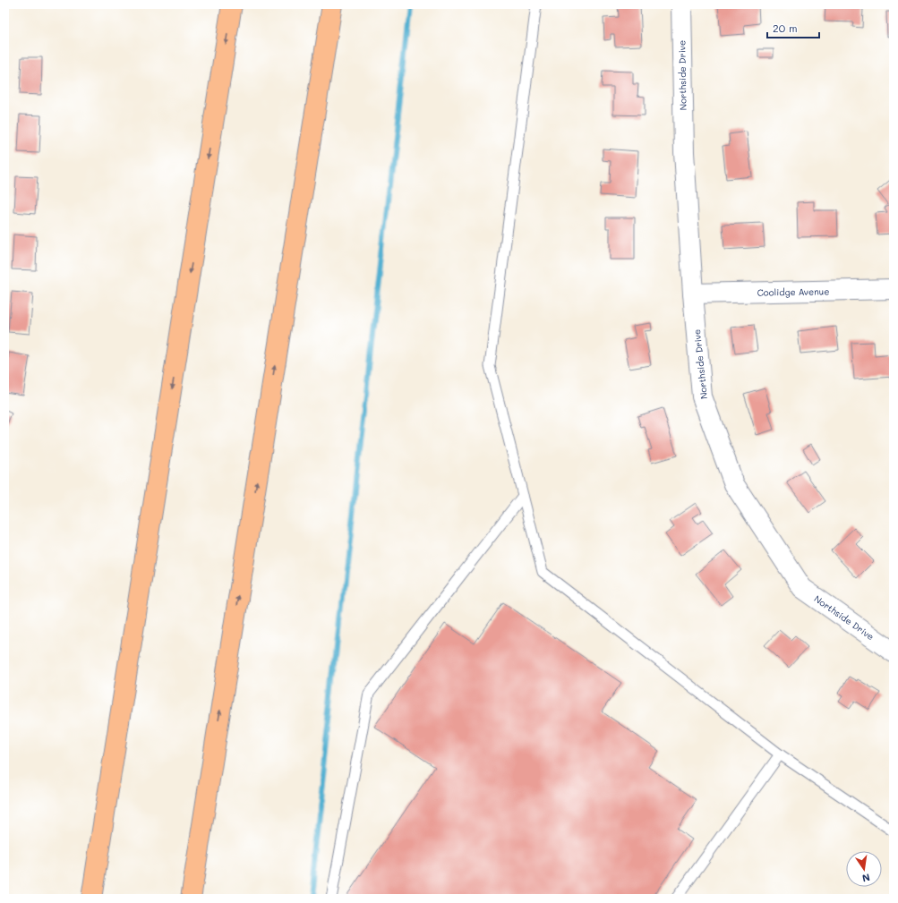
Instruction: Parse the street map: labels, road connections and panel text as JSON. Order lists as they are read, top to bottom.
{
  "streets": {
    "street": ["Northside Drive", "Coolidge Avenue"]
  },
  "crossings": [
    ["Northside Drive", "Coolidge Avenue"]
  ],
  "scale_bar": "20 m",
  "north": "bottom"
}
